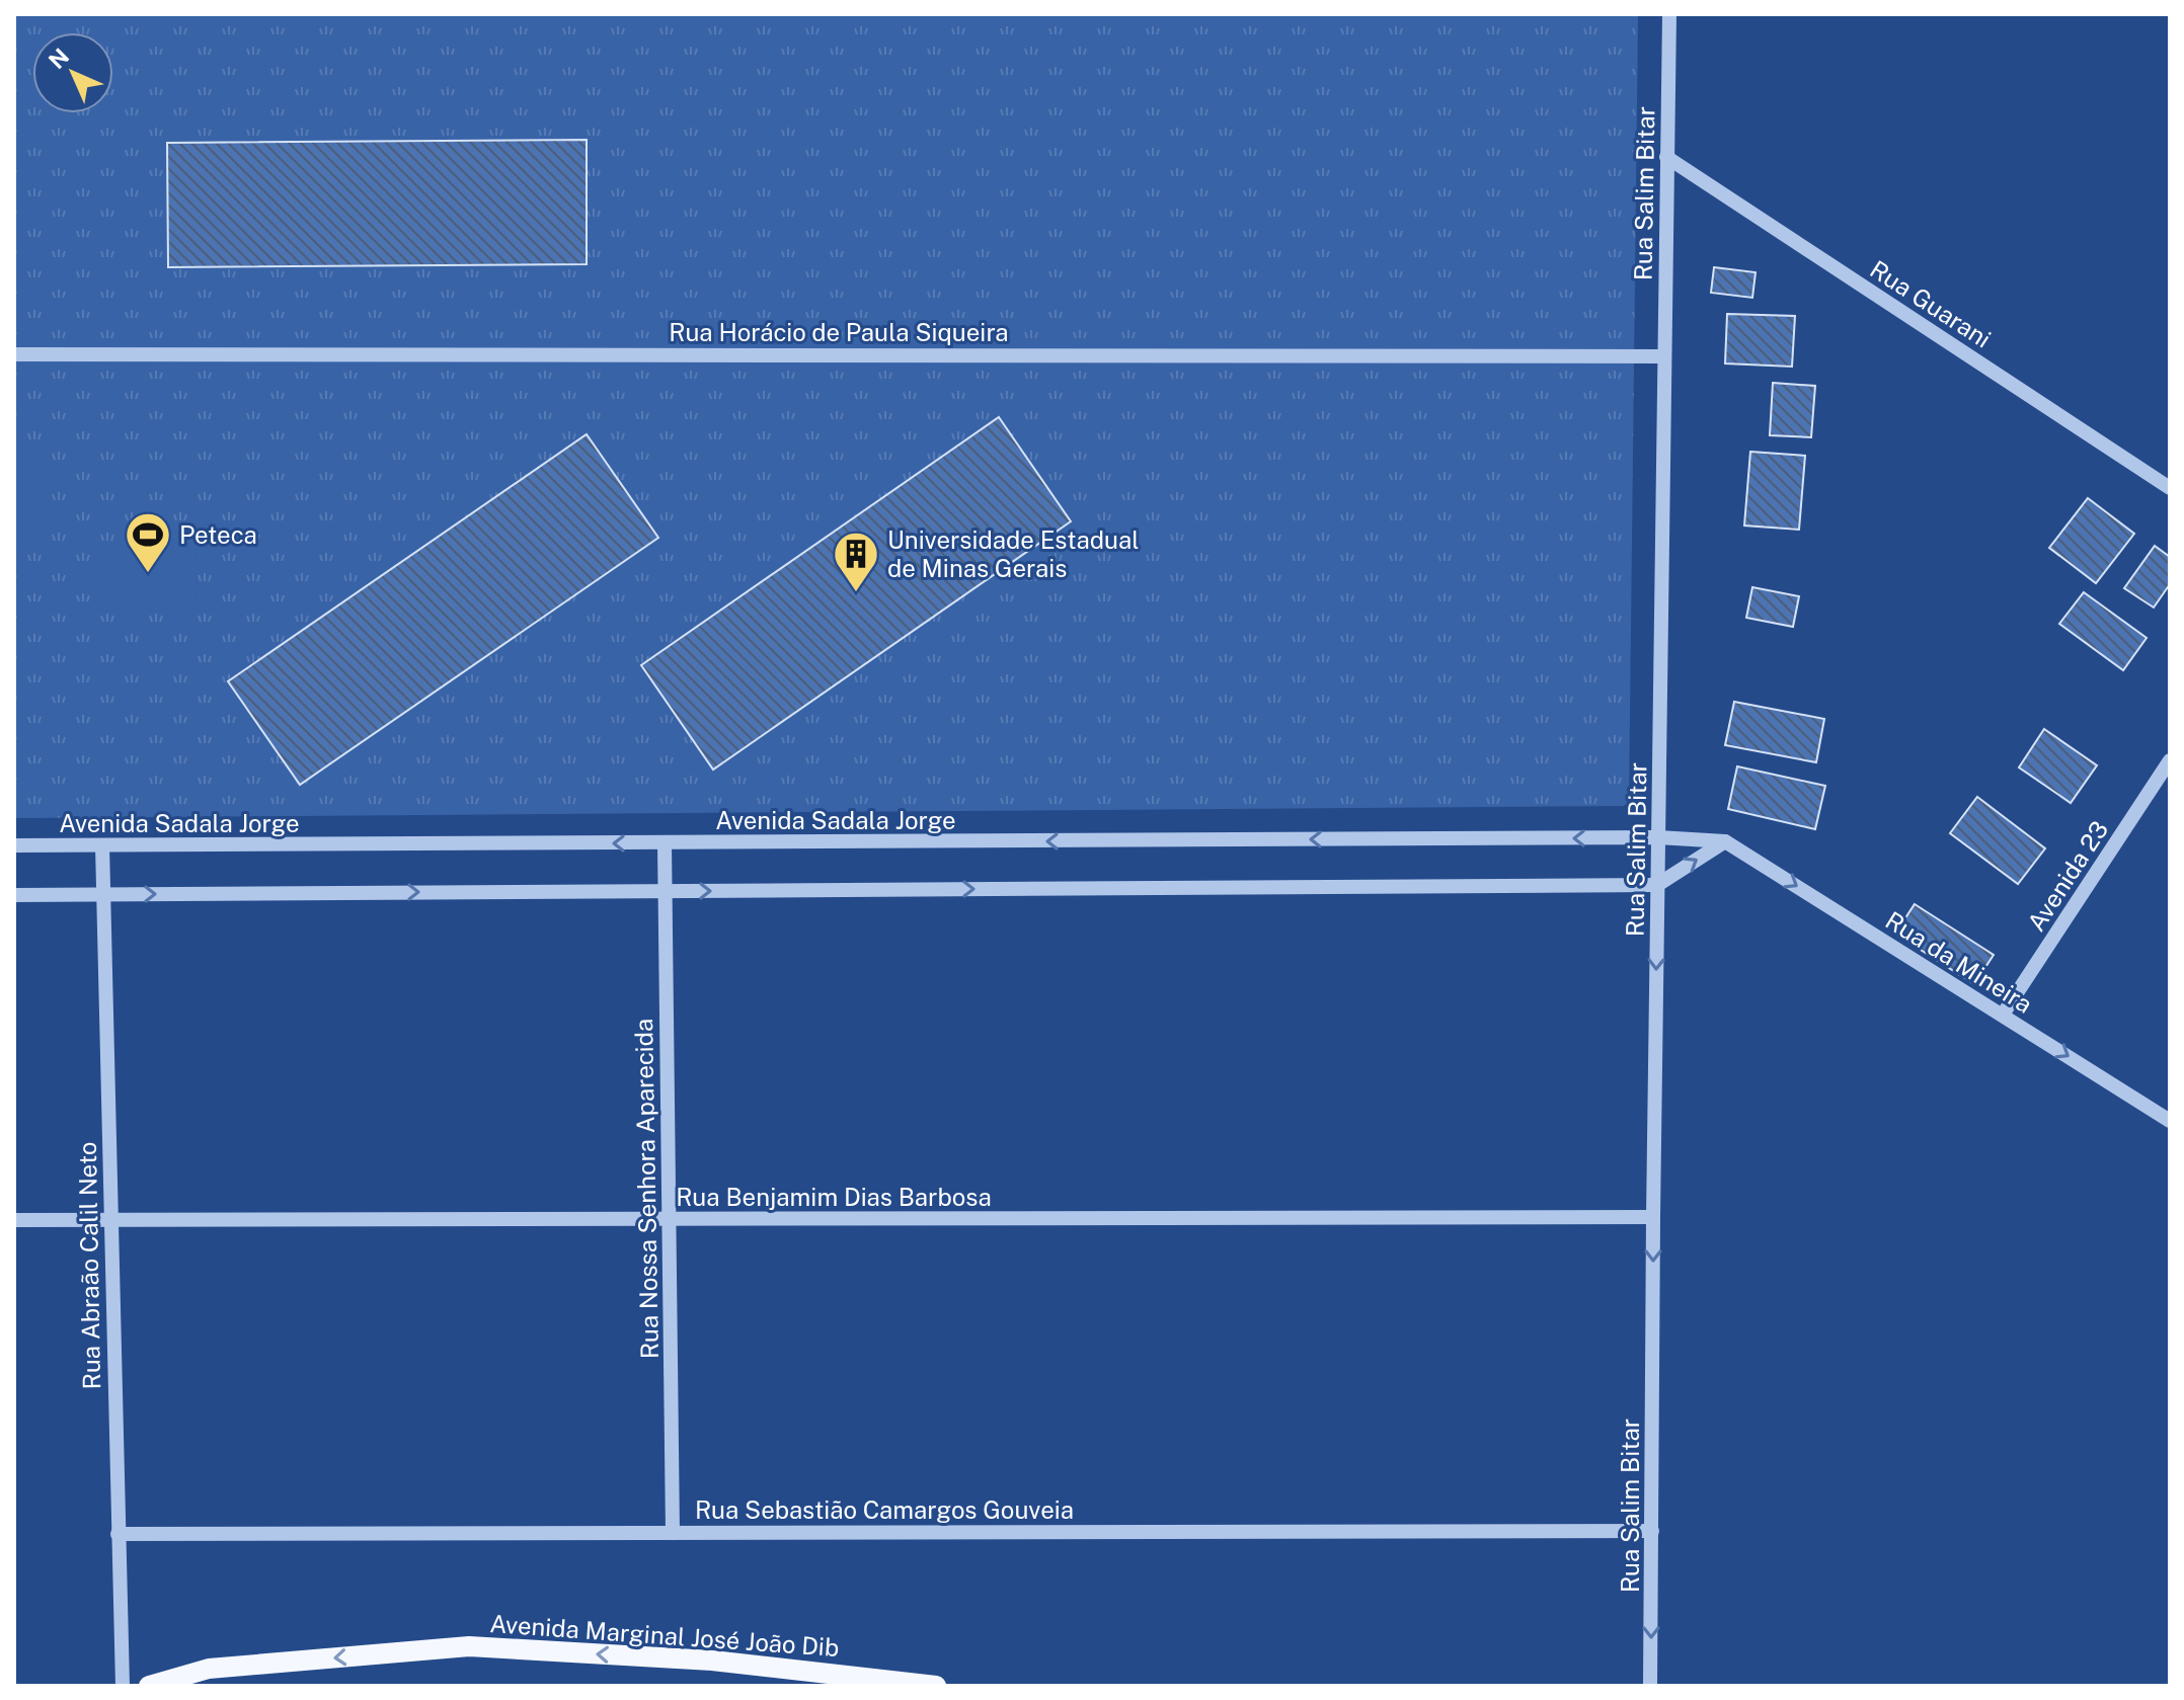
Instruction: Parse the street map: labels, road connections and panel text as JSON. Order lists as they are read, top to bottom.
{
  "streets": {
    "main road": ["Avenida Marginal José João Dib"],
    "street": [
      "Rua Salim Bitar",
      "Rua Guarani",
      "Rua Horácio de Paula Siqueira",
      "Avenida Sadala Jorge",
      "Avenida 23",
      "Rua da Mineira",
      "Rua Nossa Senhora Aparecida",
      "Rua Benjamim Dias Barbosa",
      "Rua Abraão Calil Neto",
      "Rua Sebastião Camargos Gouveia"
    ]
  },
  "crossings": [
    ["Rua Salim Bitar", "Rua Guarani"],
    ["Rua Salim Bitar", "Rua Horácio de Paula Siqueira"],
    ["Rua Salim Bitar", "Avenida Sadala Jorge"],
    ["Rua Salim Bitar", "Rua da Mineira"],
    ["Rua Salim Bitar", "Rua Benjamim Dias Barbosa"],
    ["Rua Salim Bitar", "Rua Sebastião Camargos Gouveia"],
    ["Avenida Sadala Jorge", "Rua da Mineira"],
    ["Avenida Sadala Jorge", "Rua Nossa Senhora Aparecida"],
    ["Avenida Sadala Jorge", "Rua Abraão Calil Neto"],
    ["Avenida 23", "Rua da Mineira"],
    ["Rua Nossa Senhora Aparecida", "Rua Benjamim Dias Barbosa"],
    ["Rua Nossa Senhora Aparecida", "Rua Sebastião Camargos Gouveia"],
    ["Rua Benjamim Dias Barbosa", "Rua Abraão Calil Neto"],
    ["Rua Abraão Calil Neto", "Rua Sebastião Camargos Gouveia"]
  ],
  "one_way": ["Rua Salim Bitar", "Rua da Mineira", "Avenida Marginal José João Dib"],
  "places": {
    "sports": ["Peteca"],
    "building": ["Universidade Estadual de Minas Gerais"]
  },
  "north": "top left"
}
